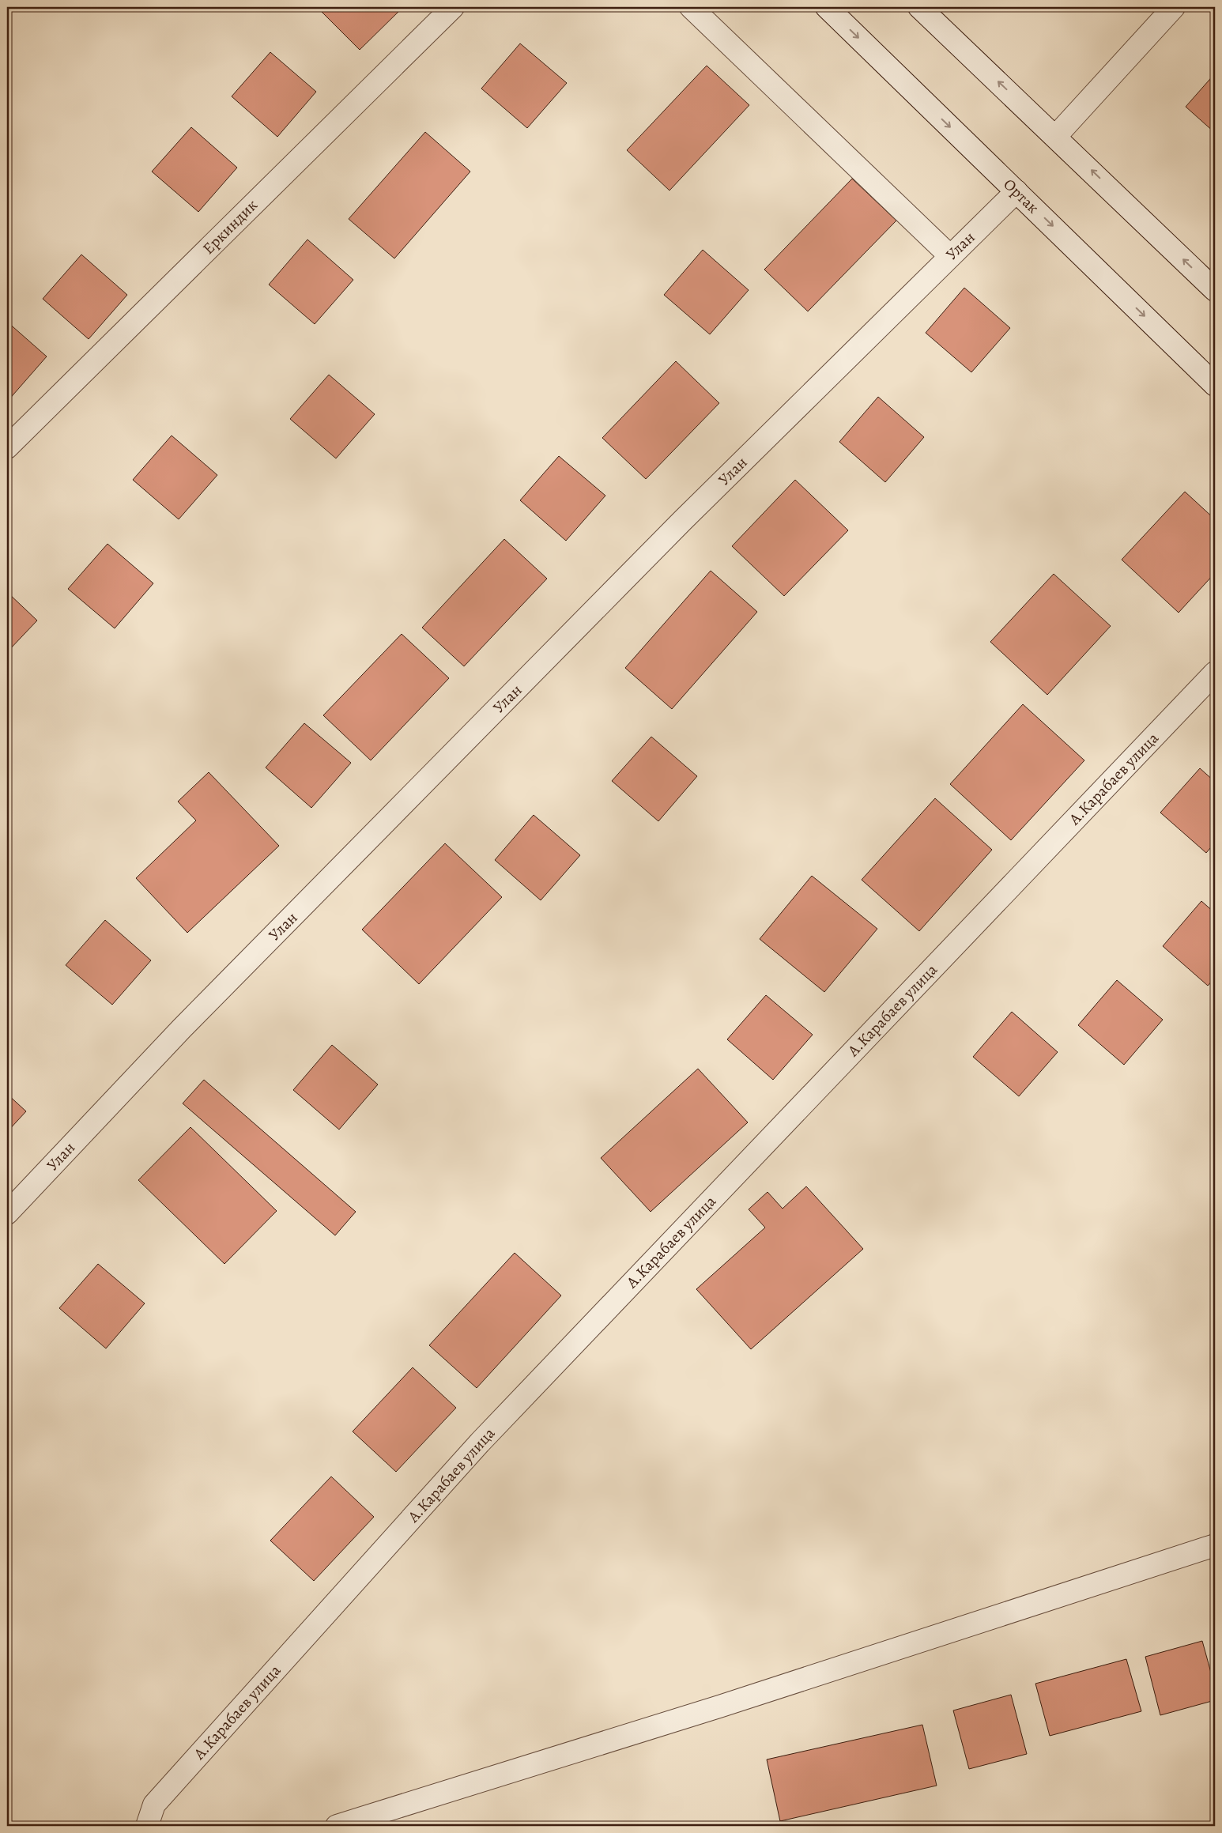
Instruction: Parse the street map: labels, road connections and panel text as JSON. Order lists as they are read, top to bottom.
{
  "streets": {
    "street": [
      "Ортак",
      "Еркиндик",
      "Улан",
      "А.Карабаев улица"
    ]
  },
  "crossings": [
    ["Ортак", "Улан"]
  ]
}
